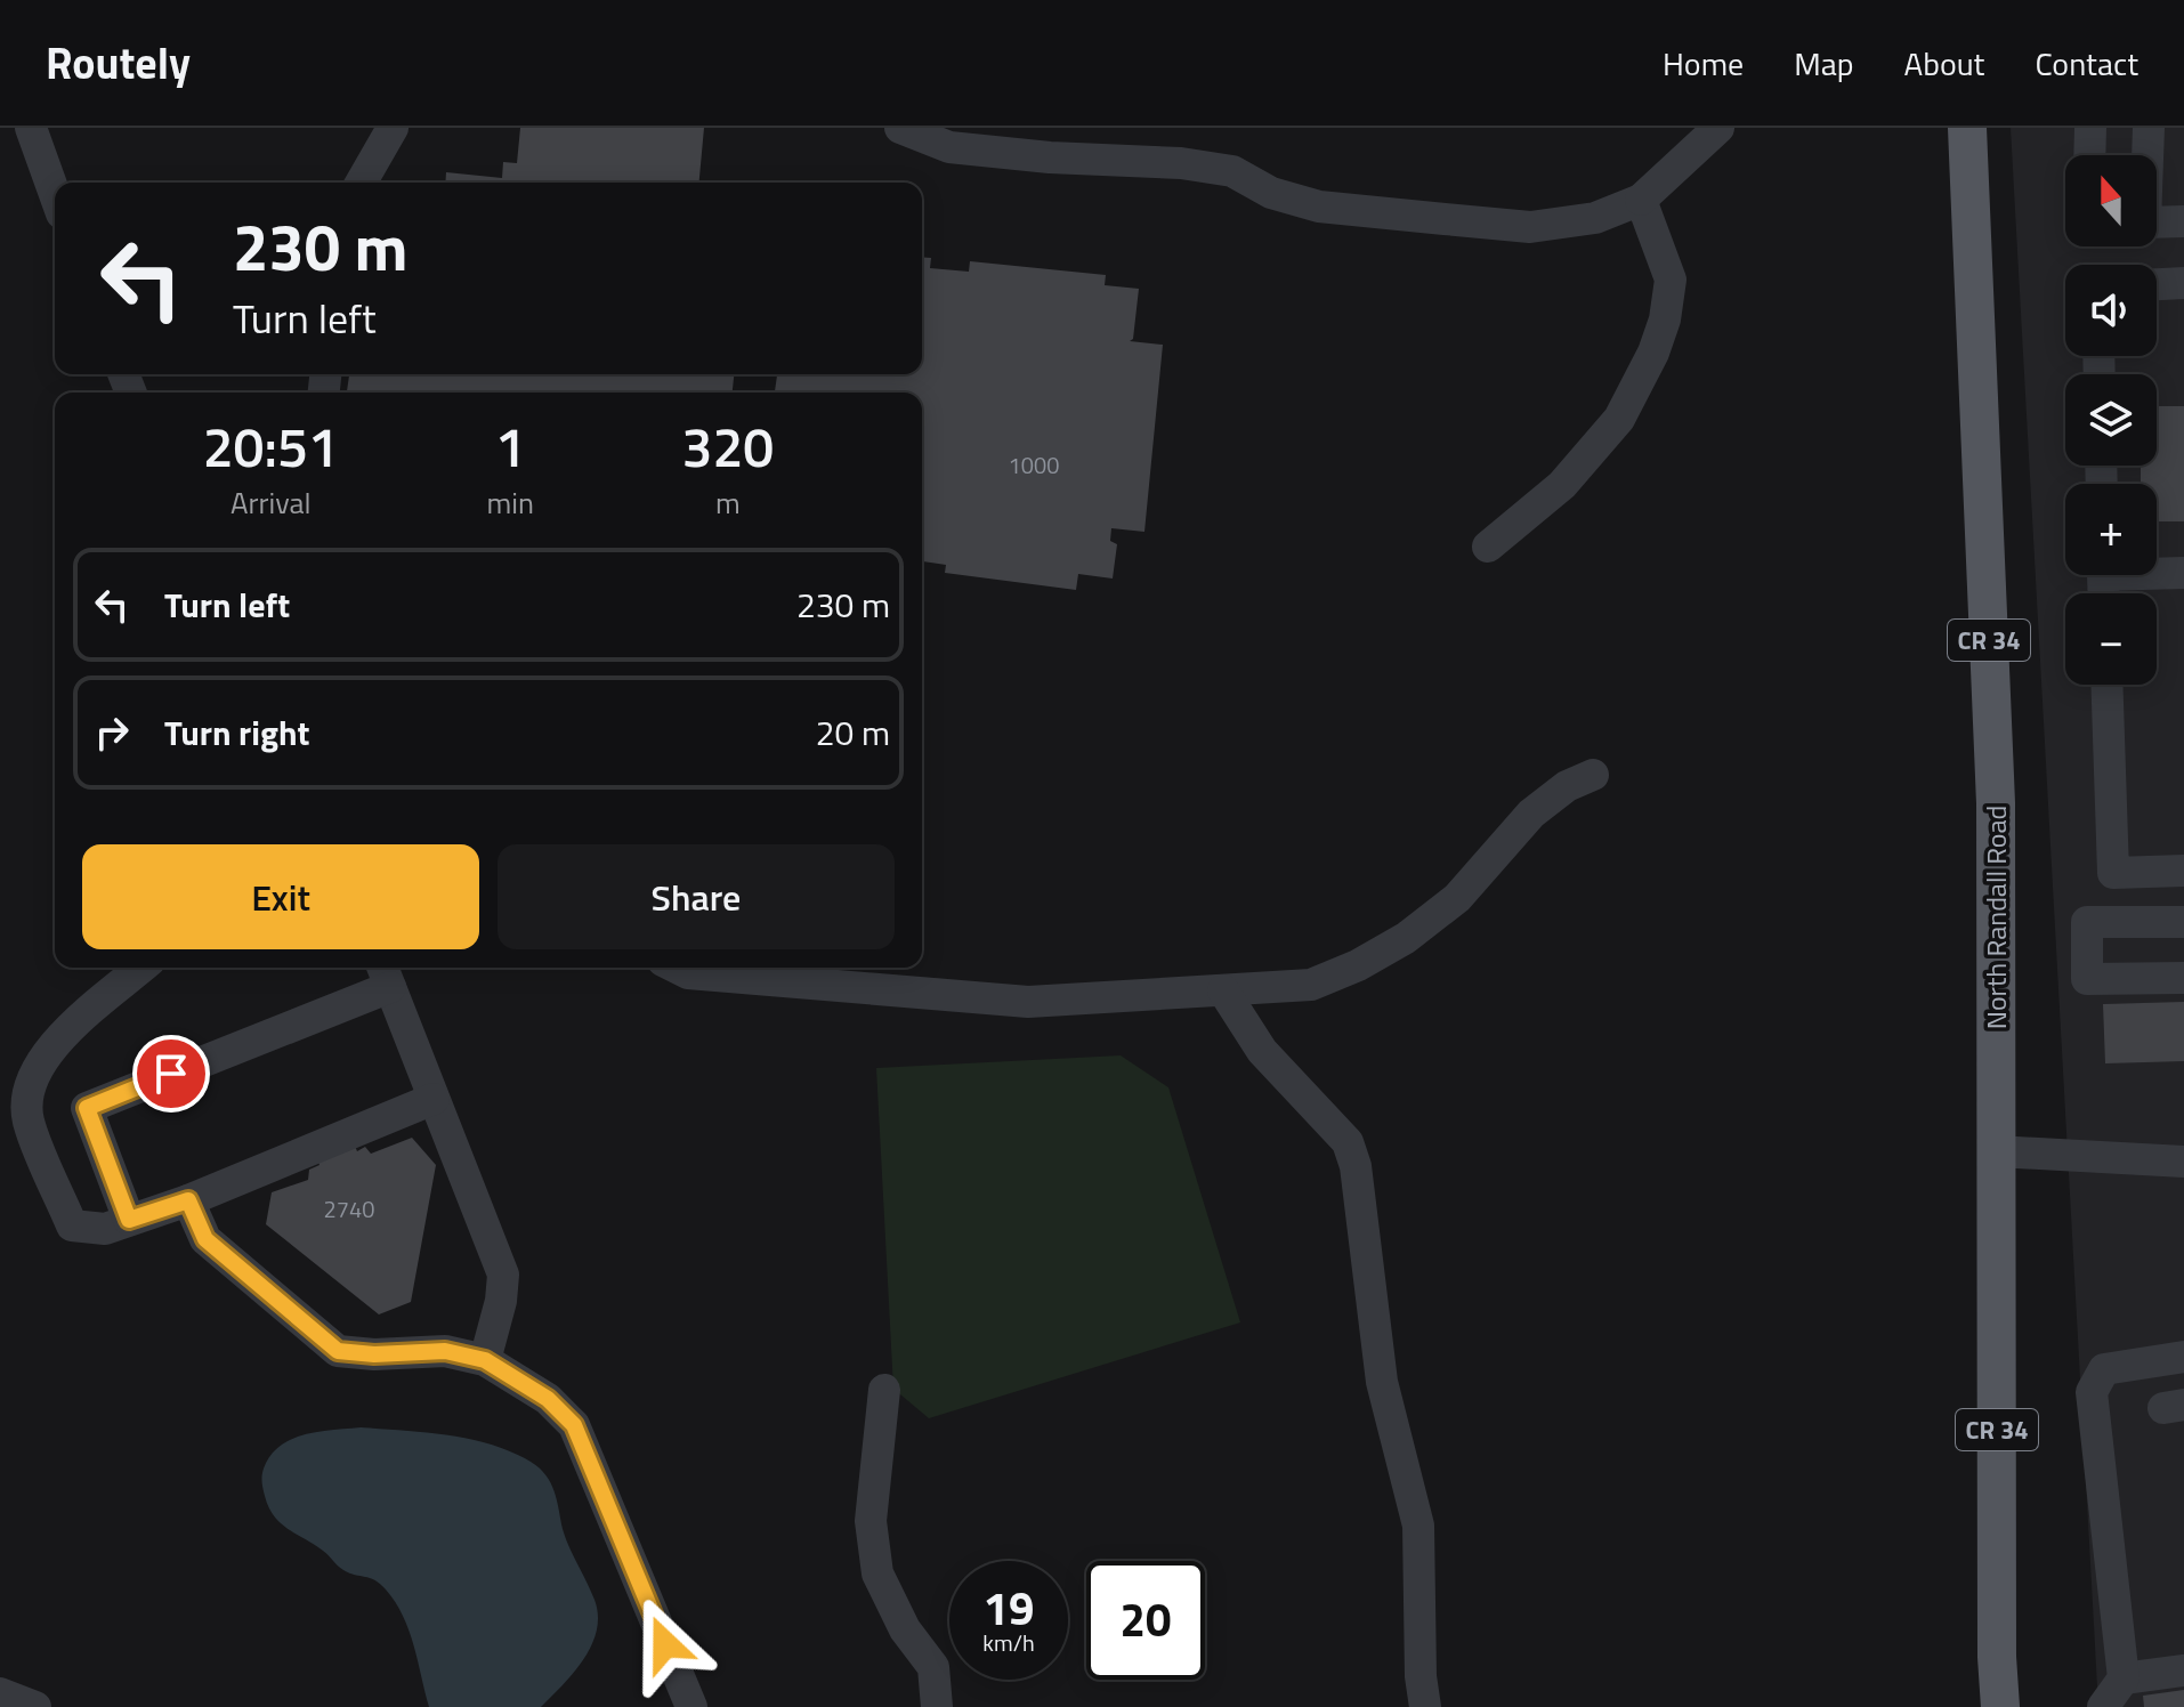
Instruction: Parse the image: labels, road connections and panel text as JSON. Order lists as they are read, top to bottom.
{
  "streets": {
    "main road": ["CR 34", "North Randall Road"]
  },
  "house_numbers": ["1000", "2740"],
  "north": "top",
  "page": {
    "header": "Routely",
    "nav": [
      "Home",
      "Map",
      "About",
      "Contact"
    ],
    "map_buttons": ["+", "−"],
    "turn": ["230 m", "Turn left"],
    "eta": [
      "20:51",
      "Arrival",
      "1",
      "min",
      "320",
      "m"
    ],
    "list": [
      {
        "name": "Turn left",
        "value": "230 m"
      },
      {
        "name": "Turn right",
        "value": "20 m"
      }
    ],
    "buttons": ["Exit", "Share"],
    "speed": "19 km/h",
    "limit": "20"
  }
}
